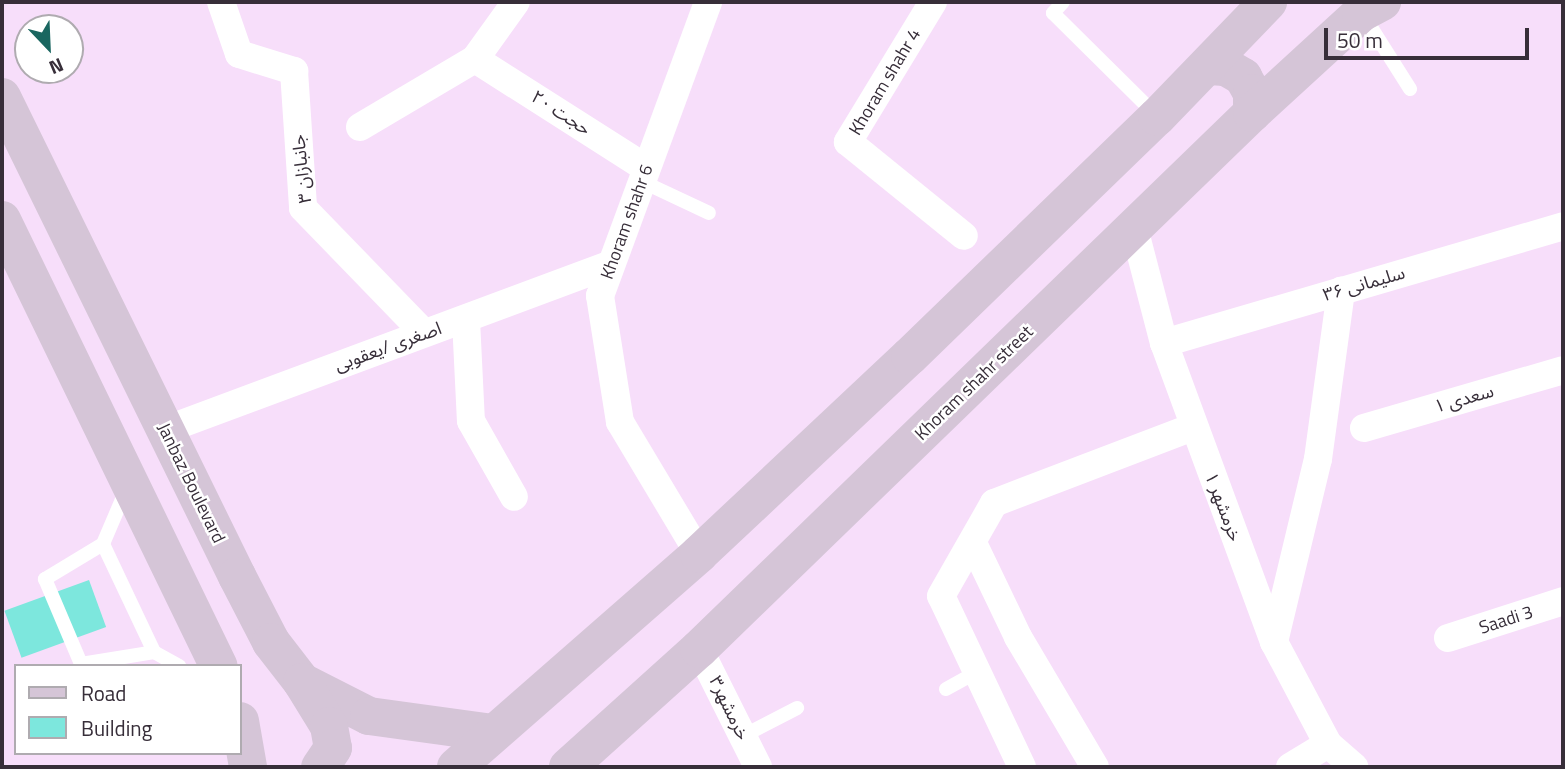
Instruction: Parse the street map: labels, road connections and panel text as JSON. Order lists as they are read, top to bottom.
{
  "streets": {
    "main road": ["Khoram shahr street", "Janbaz Boulevard"],
    "street": [
      "Khoram shahr 4",
      "حجت ۲۰",
      "جانبازان ۳",
      "Khoram shahr 6",
      "سلیمانی ۳۶",
      "اصغری /یعقوبی",
      "سعدی ۱",
      "خرمشهر ۱",
      "Saadi 3",
      "خرمشهر۳"
    ]
  },
  "crossings": [
    ["حجت ۲۰", "Khoram shahr 6"],
    ["جانبازان ۳", "اصغری /یعقوبی"],
    ["Khoram shahr 6", "اصغری /یعقوبی"],
    ["سلیمانی ۳۶", "خرمشهر ۱"],
    ["اصغری /یعقوبی", "Janbaz Boulevard"],
    ["Khoram shahr street", "خرمشهر ۱"],
    ["Khoram shahr street", "خرمشهر۳"]
  ],
  "legend": ["Road", "Building"],
  "scale_bar": "50 m",
  "north": "bottom right"
}
